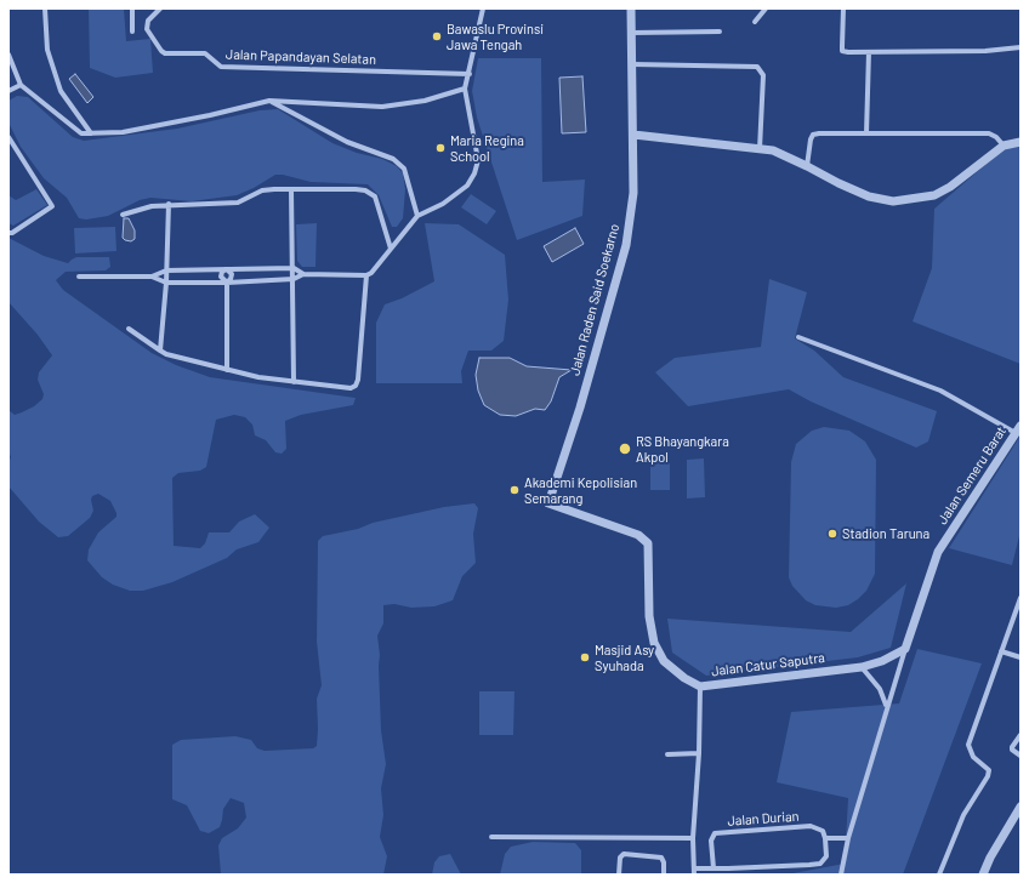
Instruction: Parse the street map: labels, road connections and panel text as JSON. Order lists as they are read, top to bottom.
{
  "streets": {
    "street": [
      "Jalan Papandayan Selatan",
      "Jalan Raden Said Soekarno",
      "Jalan Semeru Barat",
      "Jalan Catur Saputra",
      "Jalan Durian"
    ]
  },
  "crossings": [
    ["Jalan Raden Said Soekarno", "Jalan Catur Saputra"],
    ["Jalan Semeru Barat", "Jalan Catur Saputra"]
  ],
  "places": [
    "Bawaslu Provinsi Jawa Tengah",
    "Maria Regina School",
    "RS Bhayangkara Akpol",
    "Akademi Kepolisian Semarang",
    "Stadion Taruna",
    "Masjid Asy Syuhada"
  ]
}
